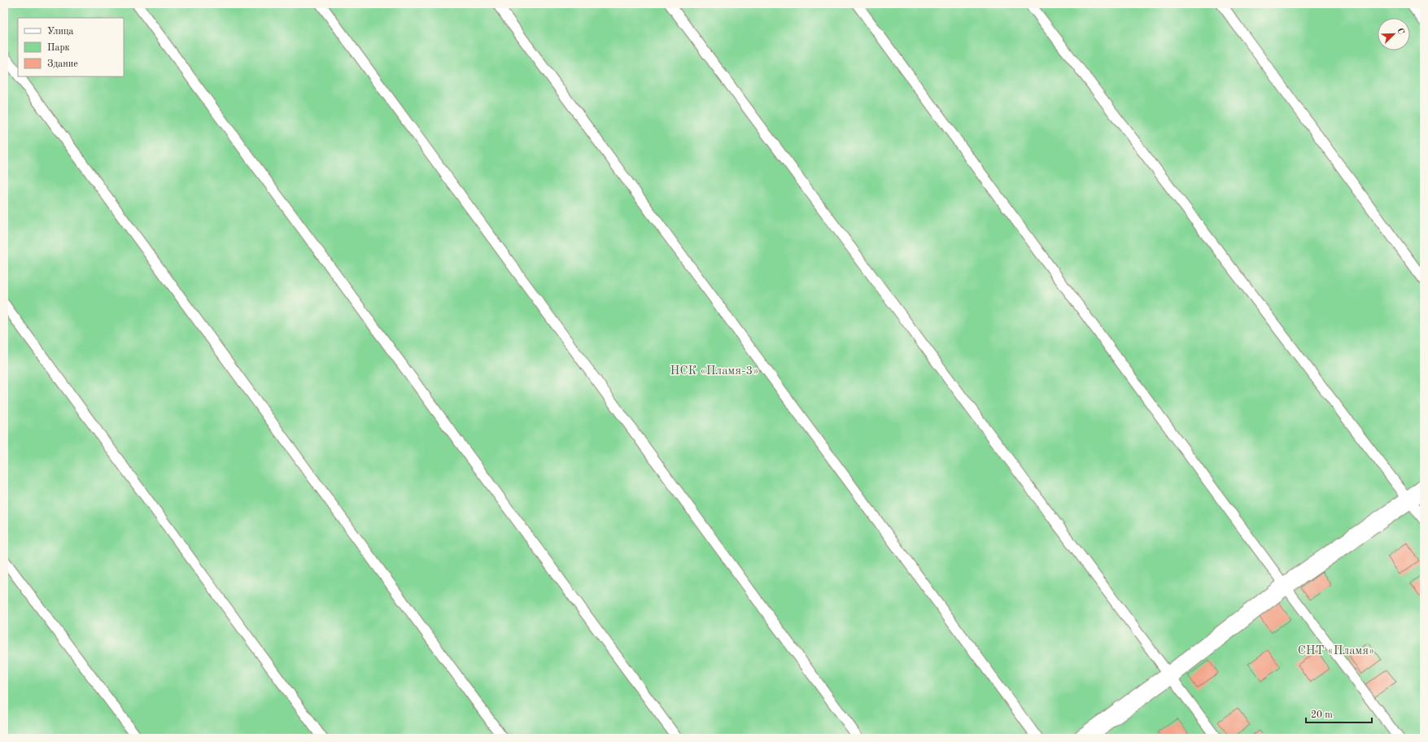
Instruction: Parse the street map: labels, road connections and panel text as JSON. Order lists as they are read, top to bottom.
{
  "parks": ["НСК «Пламя-3»", "СНТ «Пламя»"],
  "legend": ["Улица", "Парк", "Здание"],
  "scale_bar": "20 m",
  "north": "top right"
}
